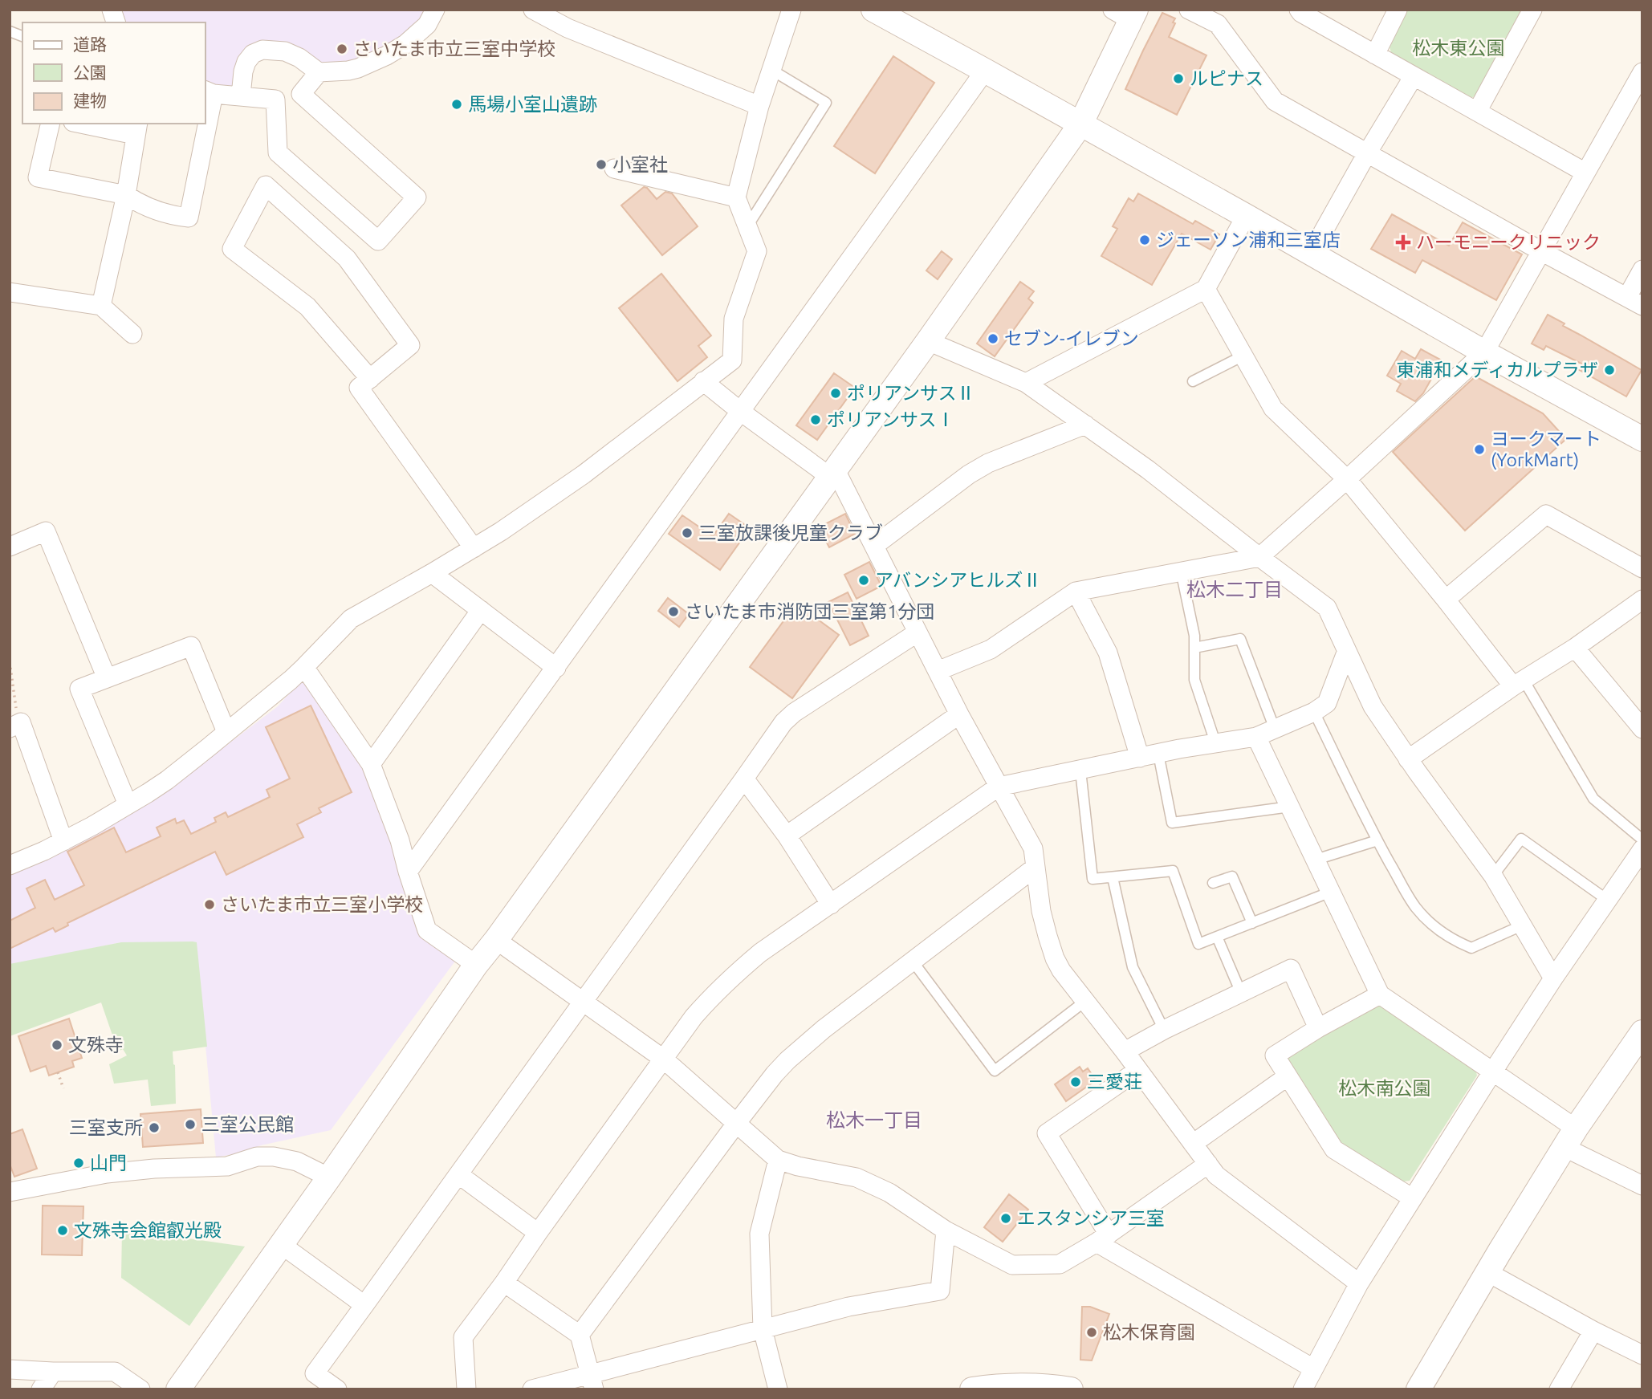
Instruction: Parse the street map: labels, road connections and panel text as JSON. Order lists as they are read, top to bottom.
{
  "districts": ["松木二丁目", "松木一丁目"],
  "parks": ["松木東公園", "松木南公園"],
  "places": {
    "other": [
      "さいたま市立三室中学校",
      "ルピナス",
      "馬場小室山遺跡",
      "小室社",
      "ジェーソン浦和三室店",
      "セブン-イレブン",
      "東浦和メディカルプラザ",
      "ポリアンサスⅡ",
      "ポリアンサスⅠ",
      "ヨークマート (YorkMart)",
      "三室放課後児童クラブ",
      "アバンシアヒルズⅡ",
      "さいたま市消防団三室第1分団",
      "さいたま市立三室小学校",
      "文殊寺",
      "三愛荘",
      "三室公民館",
      "三室支所",
      "山門",
      "エスタンシア三室",
      "文殊寺会館叡光殿",
      "松木保育園"
    ],
    "health": ["ハーモニークリニック"]
  },
  "legend": ["道路", "公園", "建物"]
}
